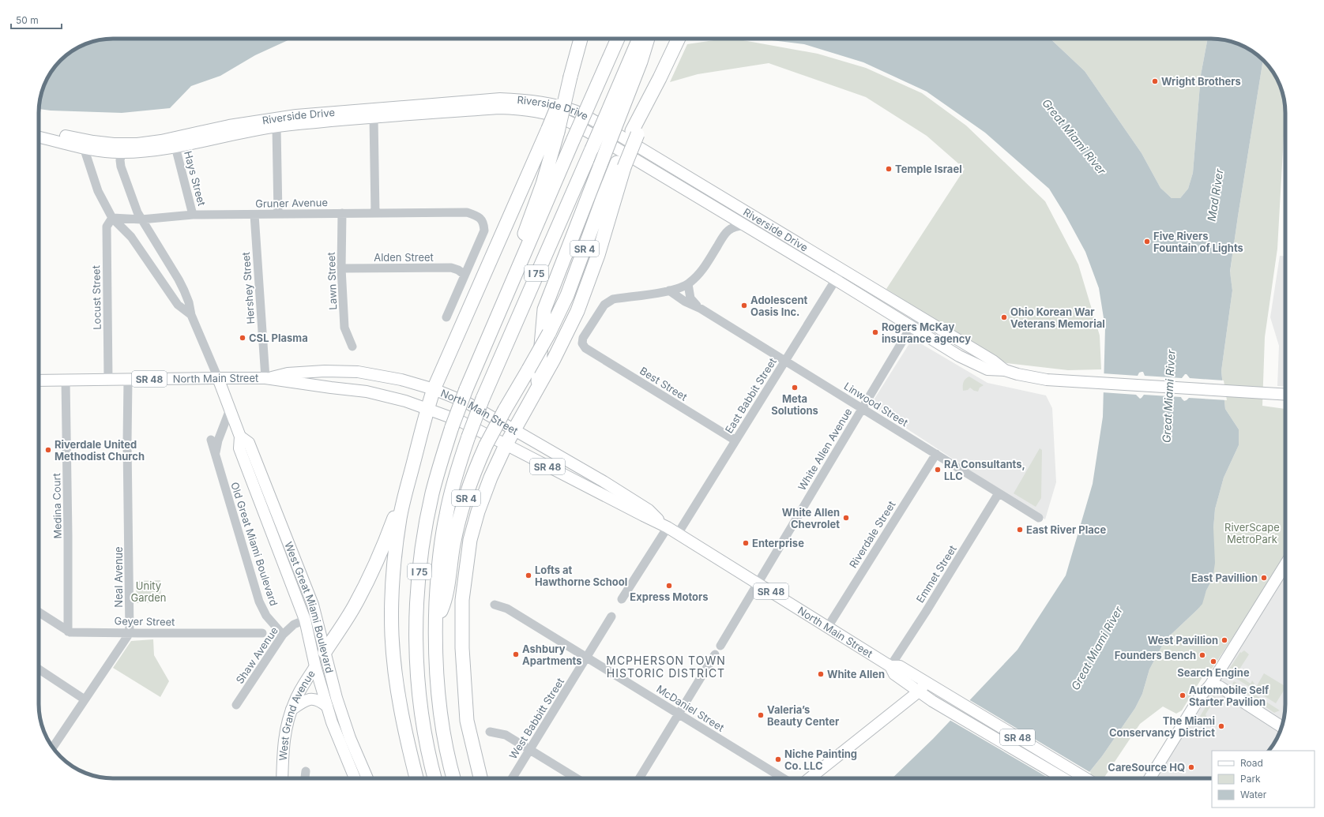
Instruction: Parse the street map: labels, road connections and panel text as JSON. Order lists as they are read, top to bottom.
{
  "streets": {
    "highway": ["SR 4", "I 75"],
    "main road": [
      "Riverside Drive",
      "SR 48",
      "North Main Street",
      "West Great Miami Boulevard",
      "West Grand Avenue"
    ],
    "street": [
      "Hays Street",
      "Gruner Avenue",
      "Alden Street",
      "Lawn Street",
      "Hershey Street",
      "Locust Street",
      "Best Street",
      "East Babbit Street",
      "Linwood Street",
      "White Allen Avenue",
      "Medina Court",
      "Riverdale Street",
      "Old Great Miami Boulevard",
      "Emmet Street",
      "Neal Avenue",
      "Geyer Street",
      "Shaw Avenue",
      "McDaniel Street",
      "West Babbitt Street"
    ]
  },
  "crossings": [
    ["Riverside Drive", "Hays Street"],
    ["Riverside Drive", "East Babbit Street"],
    ["Riverside Drive", "White Allen Avenue"],
    ["Hays Street", "Gruner Avenue"],
    ["Gruner Avenue", "Alden Street"],
    ["Gruner Avenue", "Lawn Street"],
    ["Gruner Avenue", "Hershey Street"],
    ["Gruner Avenue", "Locust Street"],
    ["SR 4", "I 75"],
    ["Alden Street", "Lawn Street"],
    ["Hershey Street", "North Main Street"],
    ["Locust Street", "North Main Street"],
    ["North Main Street", "East Babbit Street"],
    ["North Main Street", "White Allen Avenue"],
    ["North Main Street", "Medina Court"],
    ["North Main Street", "Riverdale Street"],
    ["North Main Street", "Emmet Street"],
    ["North Main Street", "Neal Avenue"],
    ["North Main Street", "West Great Miami Boulevard"],
    ["Best Street", "East Babbit Street"],
    ["Best Street", "Linwood Street"],
    ["East Babbit Street", "Linwood Street"],
    ["Linwood Street", "White Allen Avenue"],
    ["Linwood Street", "Riverdale Street"],
    ["Linwood Street", "Emmet Street"],
    ["Medina Court", "Geyer Street"],
    ["Old Great Miami Boulevard", "West Great Miami Boulevard"],
    ["Old Great Miami Boulevard", "Shaw Avenue"],
    ["Neal Avenue", "Geyer Street"],
    ["West Great Miami Boulevard", "Shaw Avenue"],
    ["West Great Miami Boulevard", "West Grand Avenue"],
    ["McDaniel Street", "West Babbitt Street"]
  ],
  "districts": ["MCPHERSON TOWN HISTORIC DISTRICT"],
  "water": ["Great Miami River", "Mad River"],
  "parks": ["RiverScape MetroPark", "Unity Garden"],
  "places": [
    "Wright Brothers",
    "Temple Israel",
    "Five Rivers Fountain of Lights",
    "Adolescent Oasis Inc.",
    "Ohio Korean War Veterans Memorial",
    "Rogers McKay insurance agency",
    "CSL Plasma",
    "Meta Solutions",
    "Riverdale United Methodist Church",
    "RA Consultants, LLC",
    "White Allen Chevrolet",
    "East River Place",
    "Enterprise",
    "Lofts at Hawthorne School",
    "East Pavillion",
    "Express Motors",
    "West Pavillion",
    "Ashbury Apartments",
    "Founders Bench",
    "Search Engine",
    "White Allen",
    "Automobile Self Starter Pavilion",
    "Valeria’s Beauty Center",
    "The Miami Conservancy District",
    "Niche Painting Co. LLC",
    "CareSource HQ"
  ],
  "legend": ["Road", "Park", "Water"],
  "scale_bar": "50 m"
}
